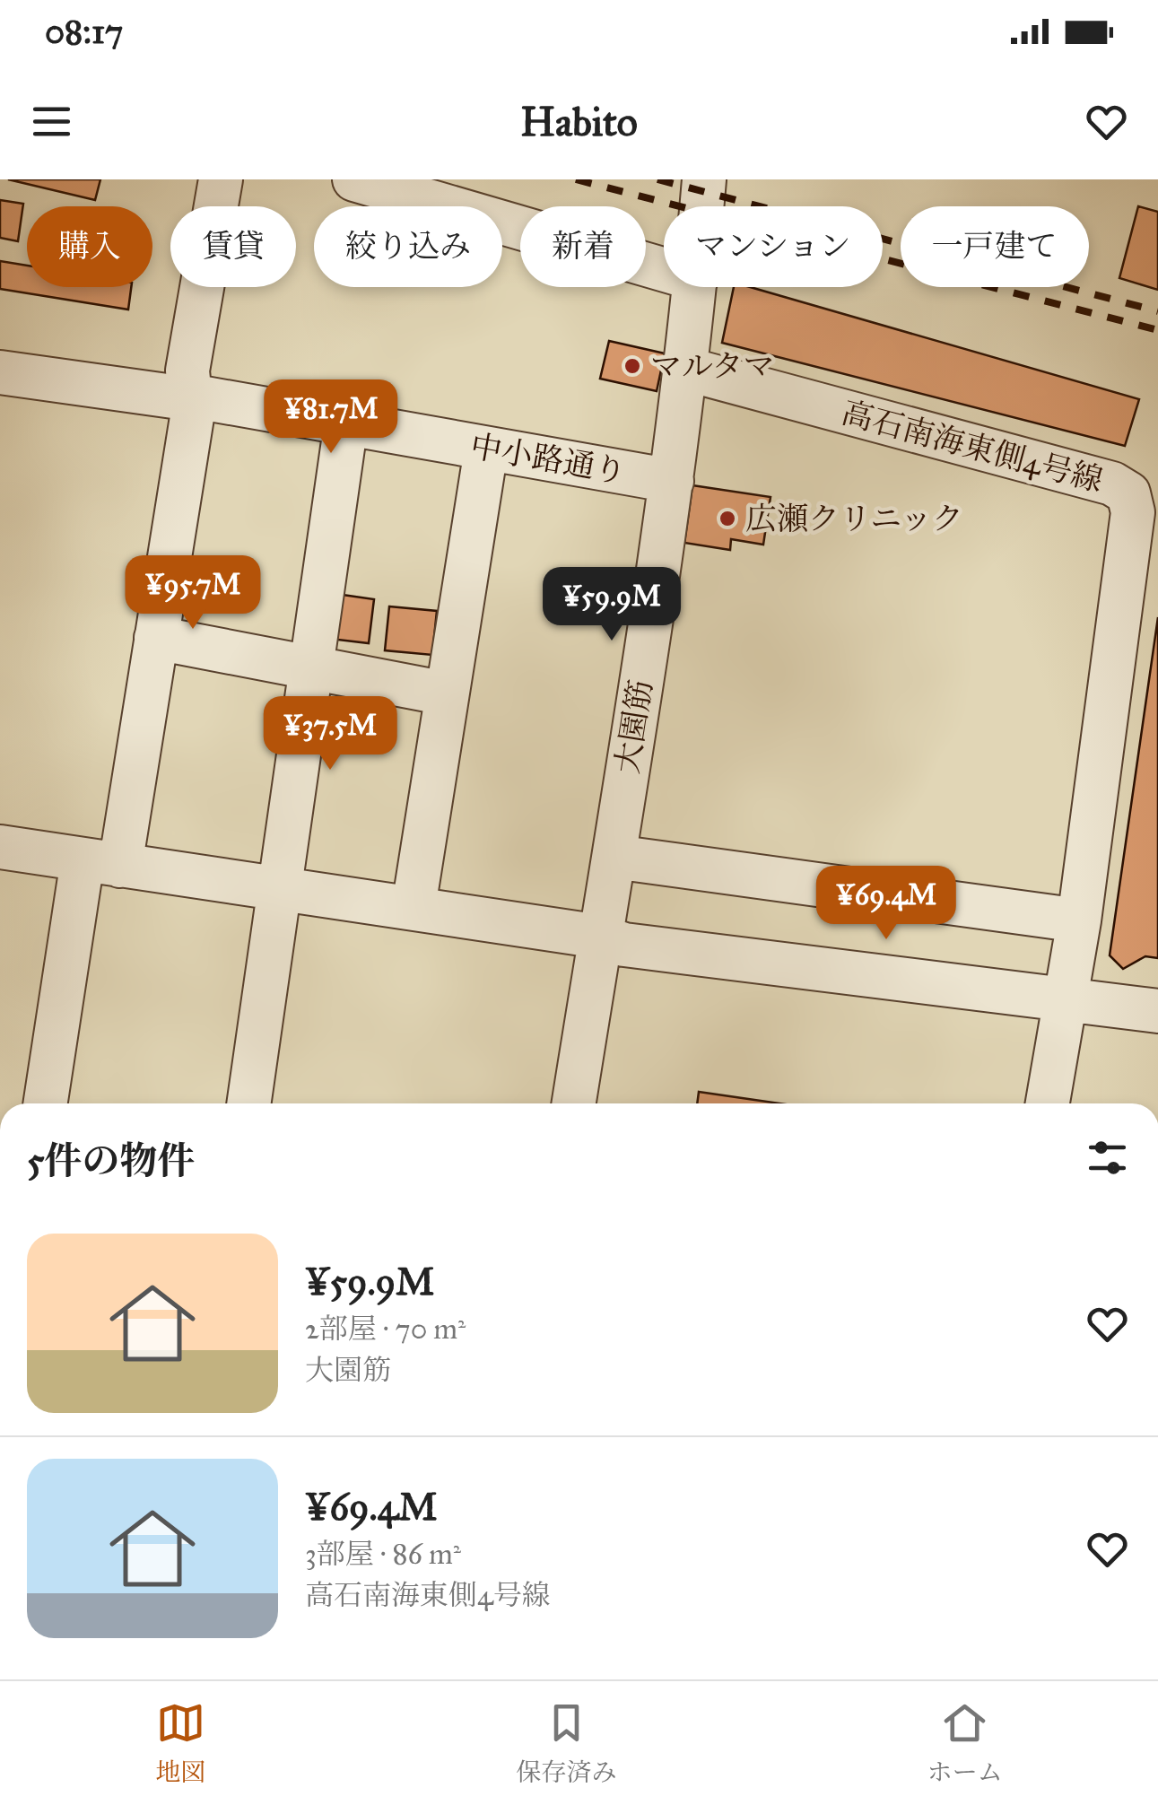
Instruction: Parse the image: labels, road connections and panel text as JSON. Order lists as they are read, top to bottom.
{
  "streets": {
    "street": ["高石南海東側4号線", "中小路通り", "大園筋"]
  },
  "crossings": [
    ["高石南海東側4号線", "大園筋"],
    ["中小路通り", "大園筋"]
  ],
  "places": ["マルタマ", "広瀬クリニック"],
  "page": {
    "status": "08:17",
    "header": "Habito",
    "chip": [
      "購入",
      "賃貸",
      "絞り込み",
      "新着",
      "マンション",
      "一戸建て"
    ],
    "price": [
      "¥81.7M",
      "¥95.7M",
      "¥59.9M",
      "¥37.5M",
      "¥69.4M"
    ],
    "heading": "5件の物件",
    "list": [
      {
        "name": "¥59.9M",
        "note": "2部屋 · 70 m² · 大園筋"
      },
      {
        "name": "¥69.4M",
        "note": "3部屋 · 86 m² · 高石南海東側4号線"
      }
    ],
    "tabs": ["地図", "保存済み", "ホーム"]
  }
}
